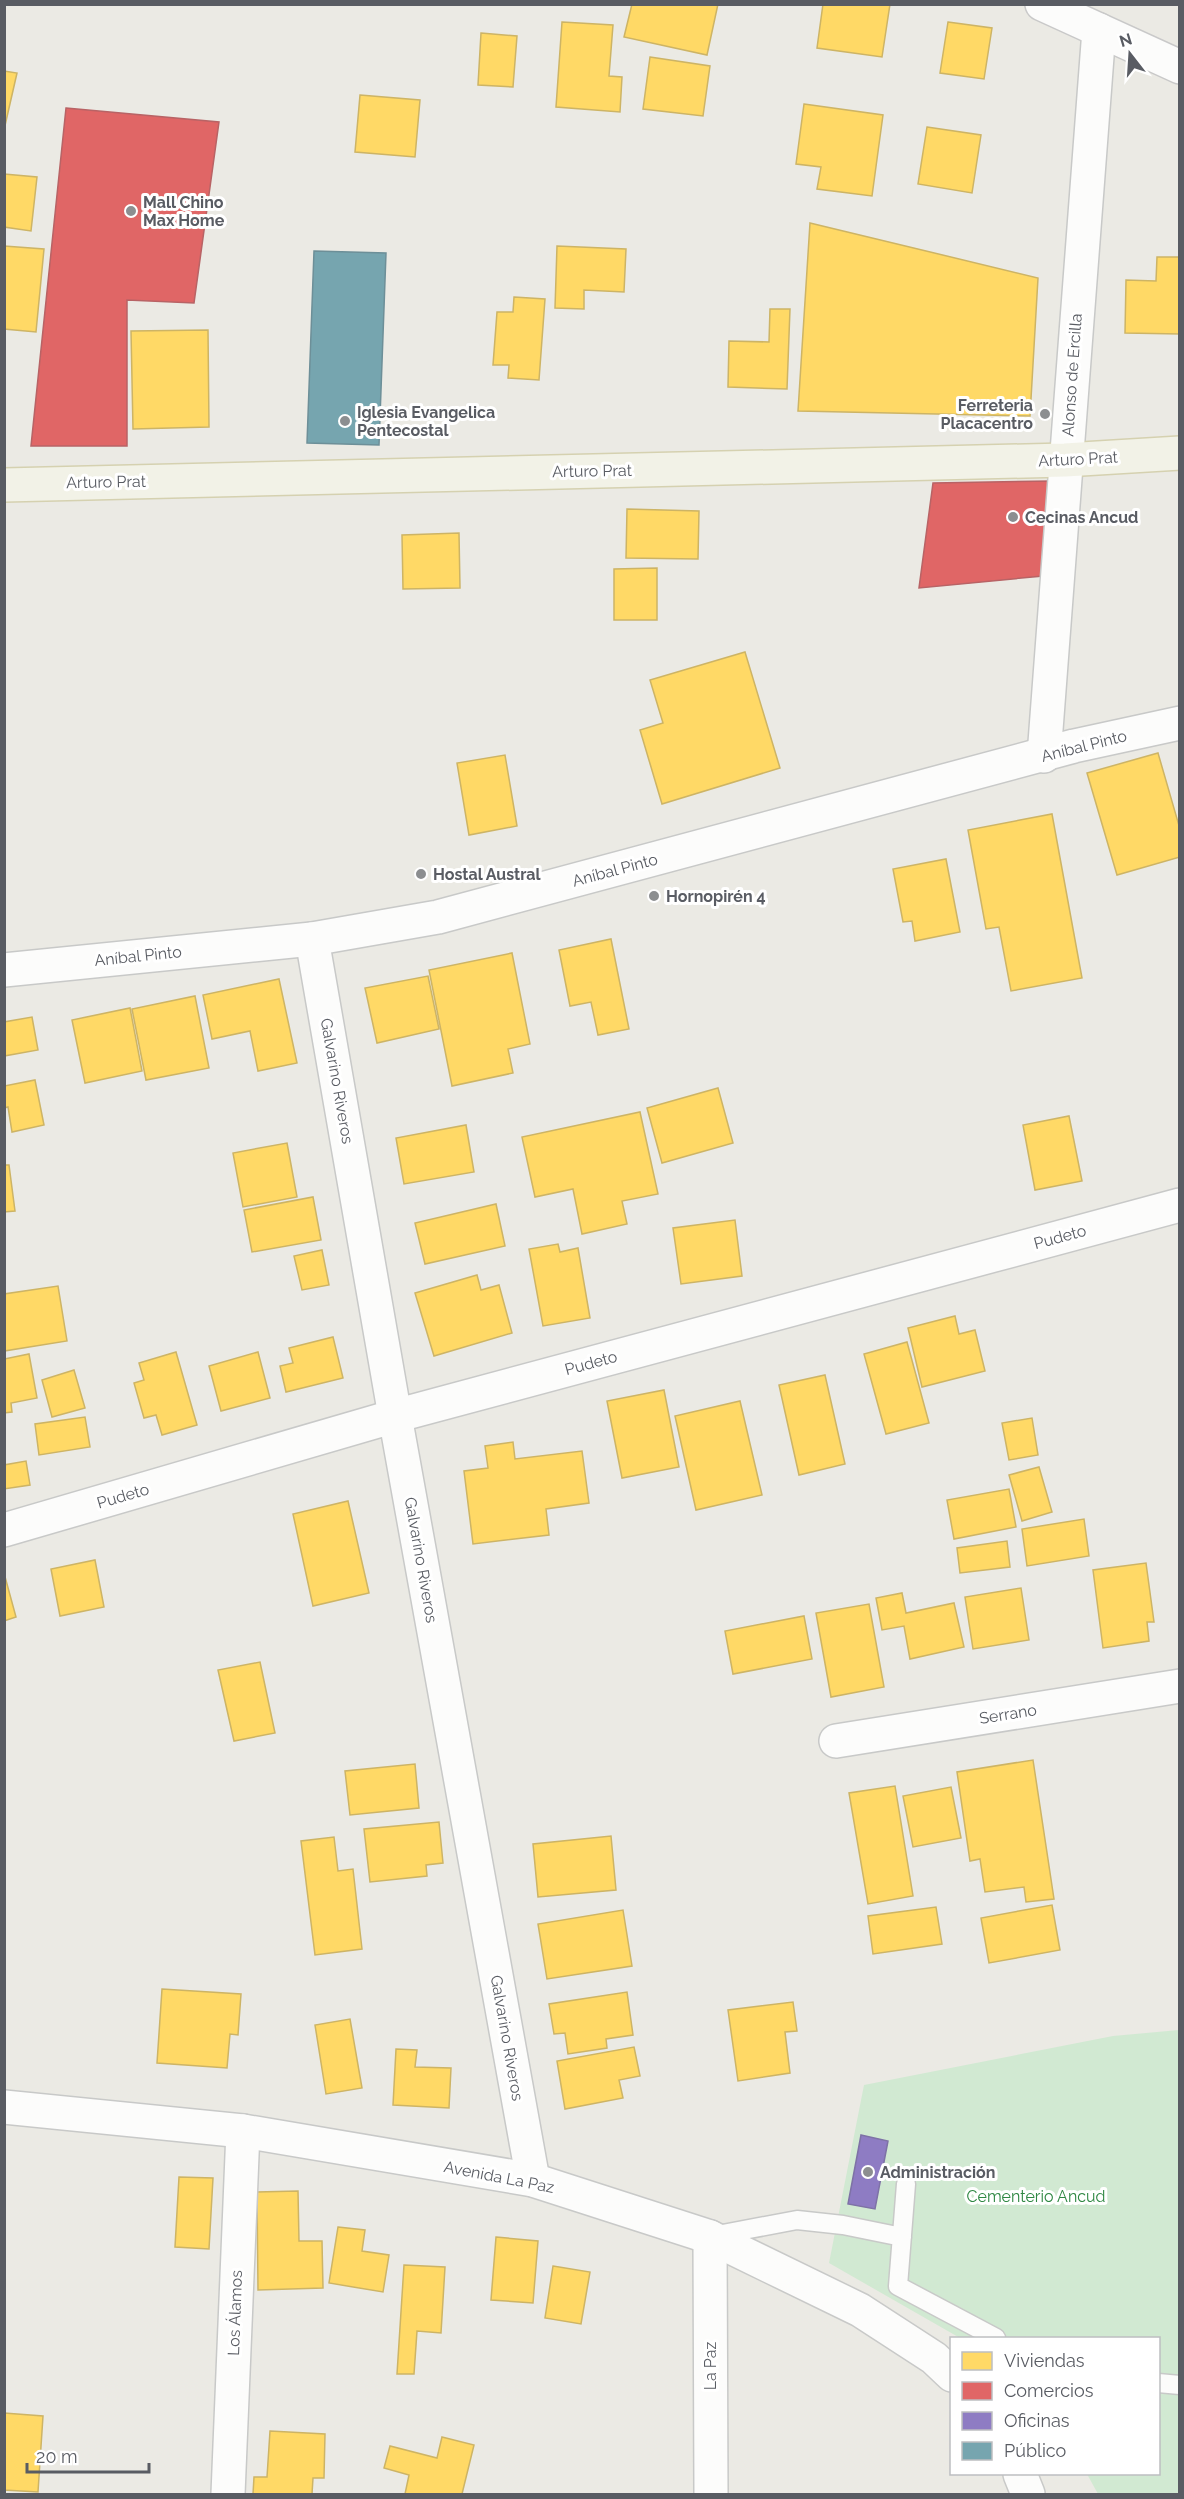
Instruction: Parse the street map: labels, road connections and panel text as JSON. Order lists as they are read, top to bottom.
{
  "streets": {
    "main road": ["Arturo Prat"],
    "street": [
      "Alonso de Ercilla",
      "Aníbal Pinto",
      "Galvarino Riveros",
      "Pudeto",
      "Serrano",
      "Avenida La Paz",
      "Los Álamos",
      "La Paz"
    ]
  },
  "crossings": [
    ["Alonso de Ercilla", "Arturo Prat"],
    ["Alonso de Ercilla", "Aníbal Pinto"],
    ["Aníbal Pinto", "Galvarino Riveros"],
    ["Galvarino Riveros", "Pudeto"],
    ["Galvarino Riveros", "Avenida La Paz"],
    ["Avenida La Paz", "Los Álamos"],
    ["Avenida La Paz", "La Paz"]
  ],
  "parks": ["Cementerio Ancud"],
  "places": [
    "Mall Chino Max Home",
    "Ferreteria Placacentro",
    "Iglesia Evangelica Pentecostal",
    "Cecinas Ancud",
    "Hostal Austral",
    "Hornopirén 4",
    "Administración"
  ],
  "legend": [
    "Viviendas",
    "Comercios",
    "Oficinas",
    "Público"
  ],
  "scale_bar": "20 m",
  "north": "top"
}
